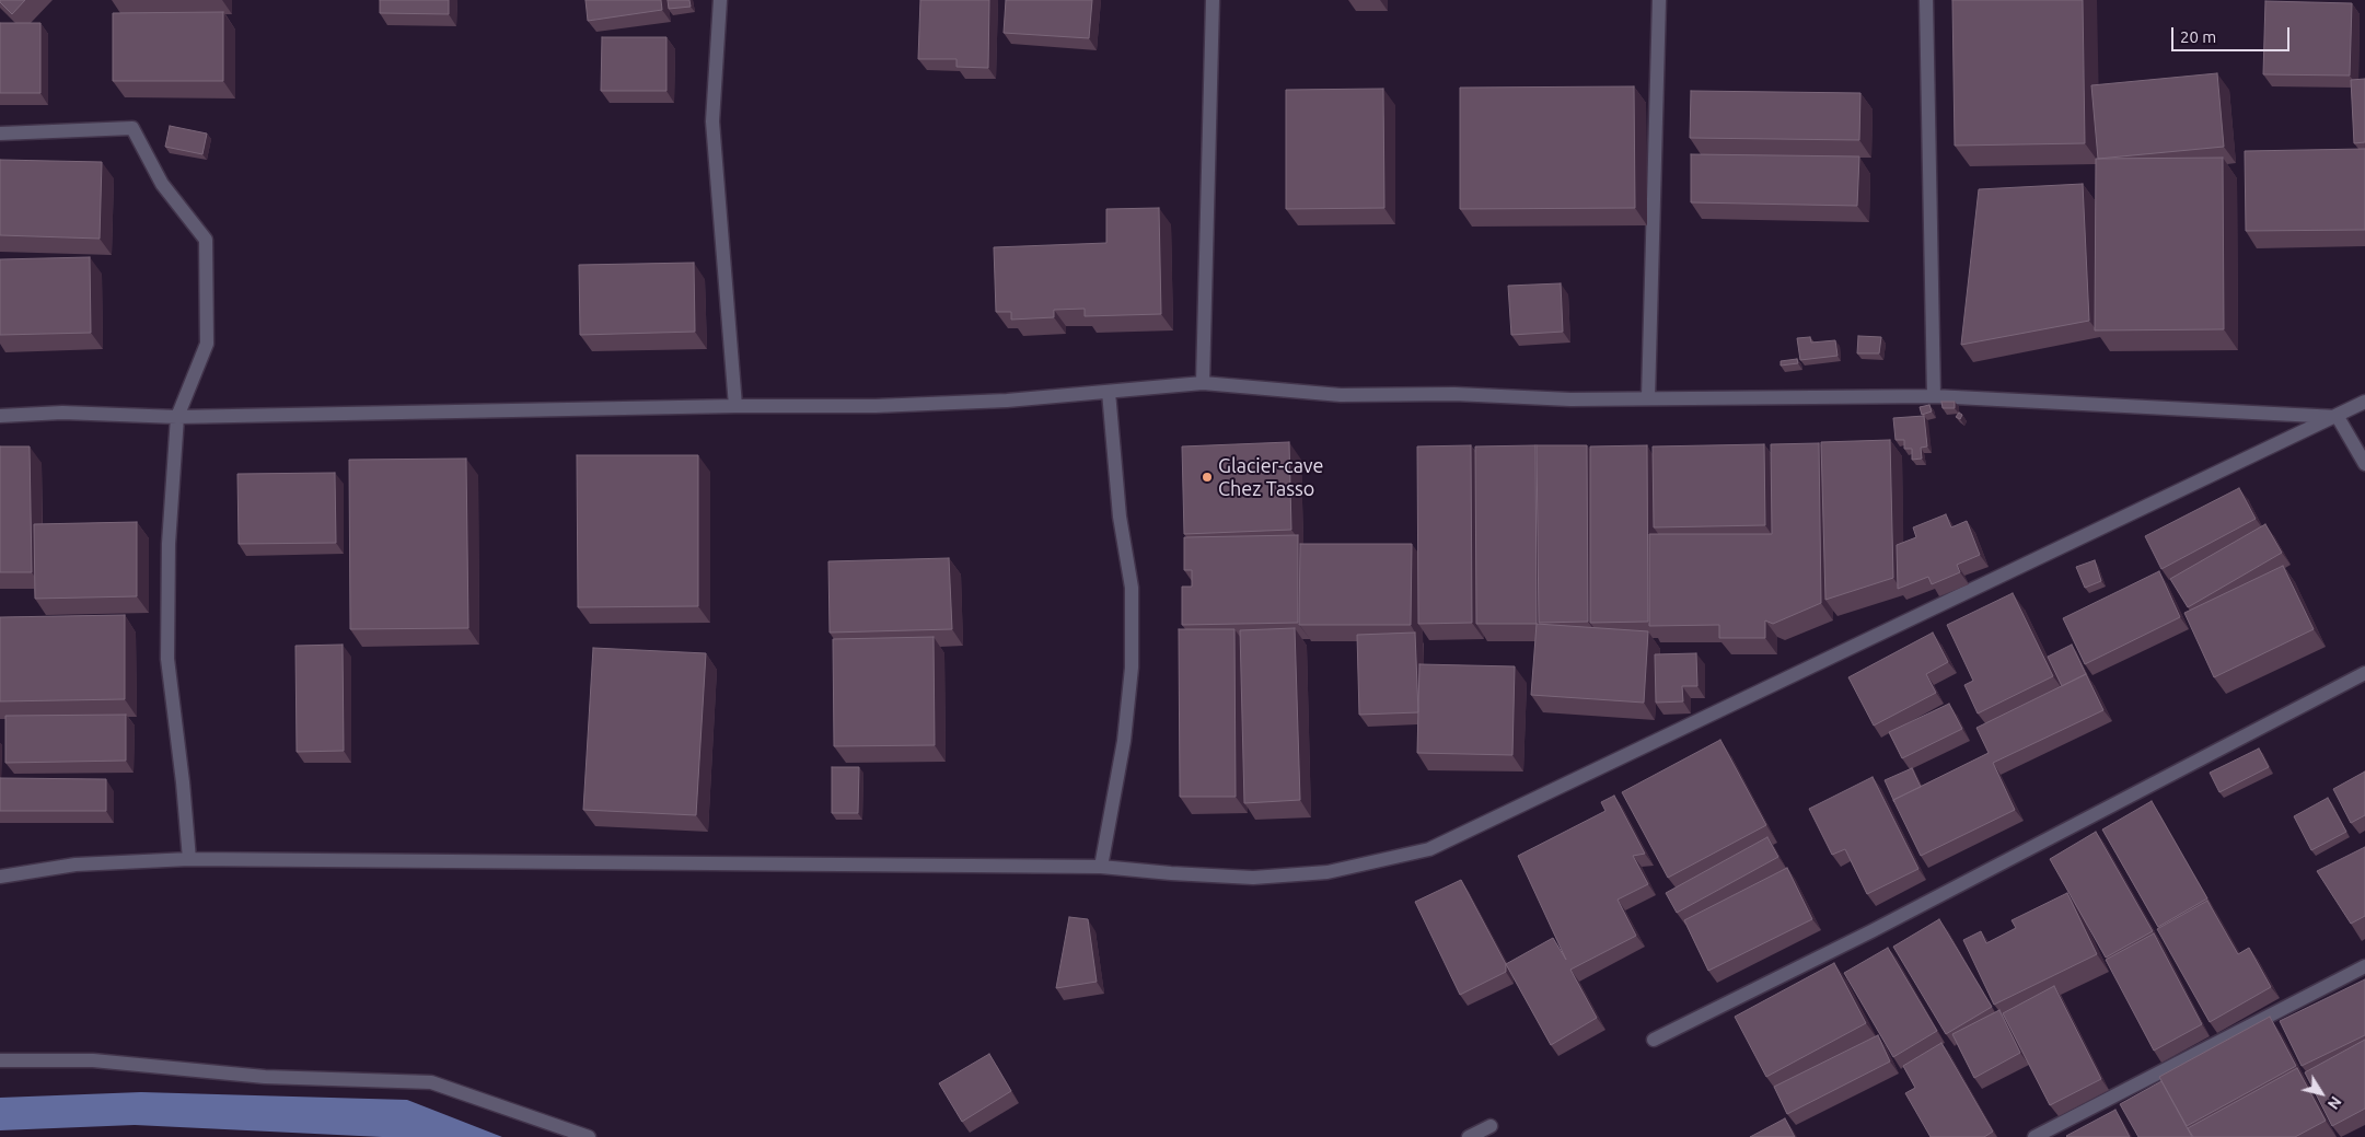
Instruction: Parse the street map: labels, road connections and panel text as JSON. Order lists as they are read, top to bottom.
{
  "places": ["Glacier-cave Chez Tasso"],
  "scale_bar": "20 m",
  "north": "bottom right"
}
